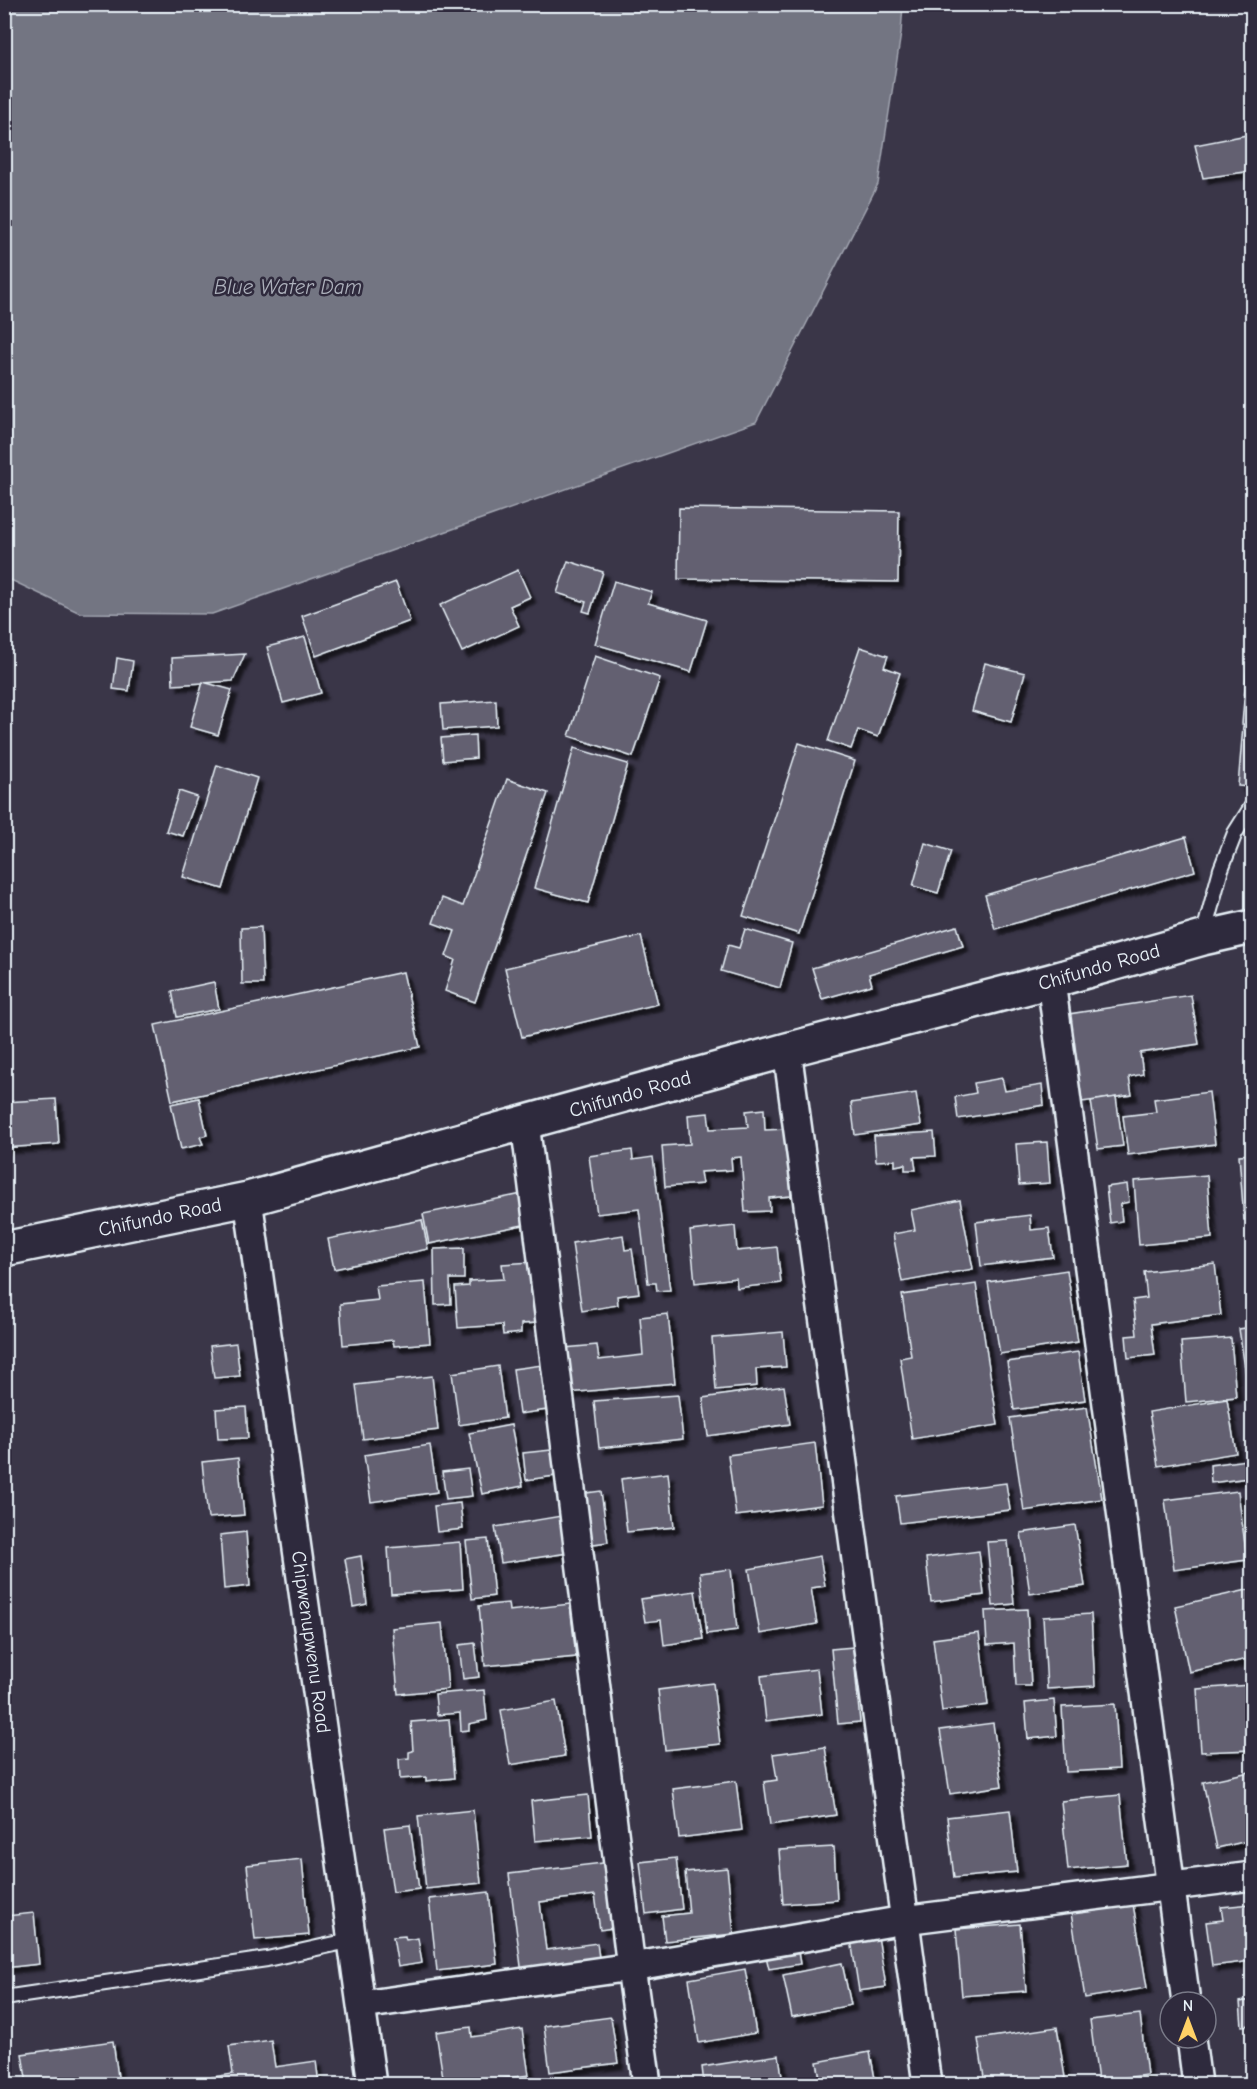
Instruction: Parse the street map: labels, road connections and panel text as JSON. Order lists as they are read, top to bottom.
{
  "streets": {
    "street": ["Chifundo Road", "Chipwenupwenu Road"]
  },
  "crossings": [
    ["Chifundo Road", "Chipwenupwenu Road"]
  ],
  "water": ["Blue Water Dam"],
  "north": "top"
}
